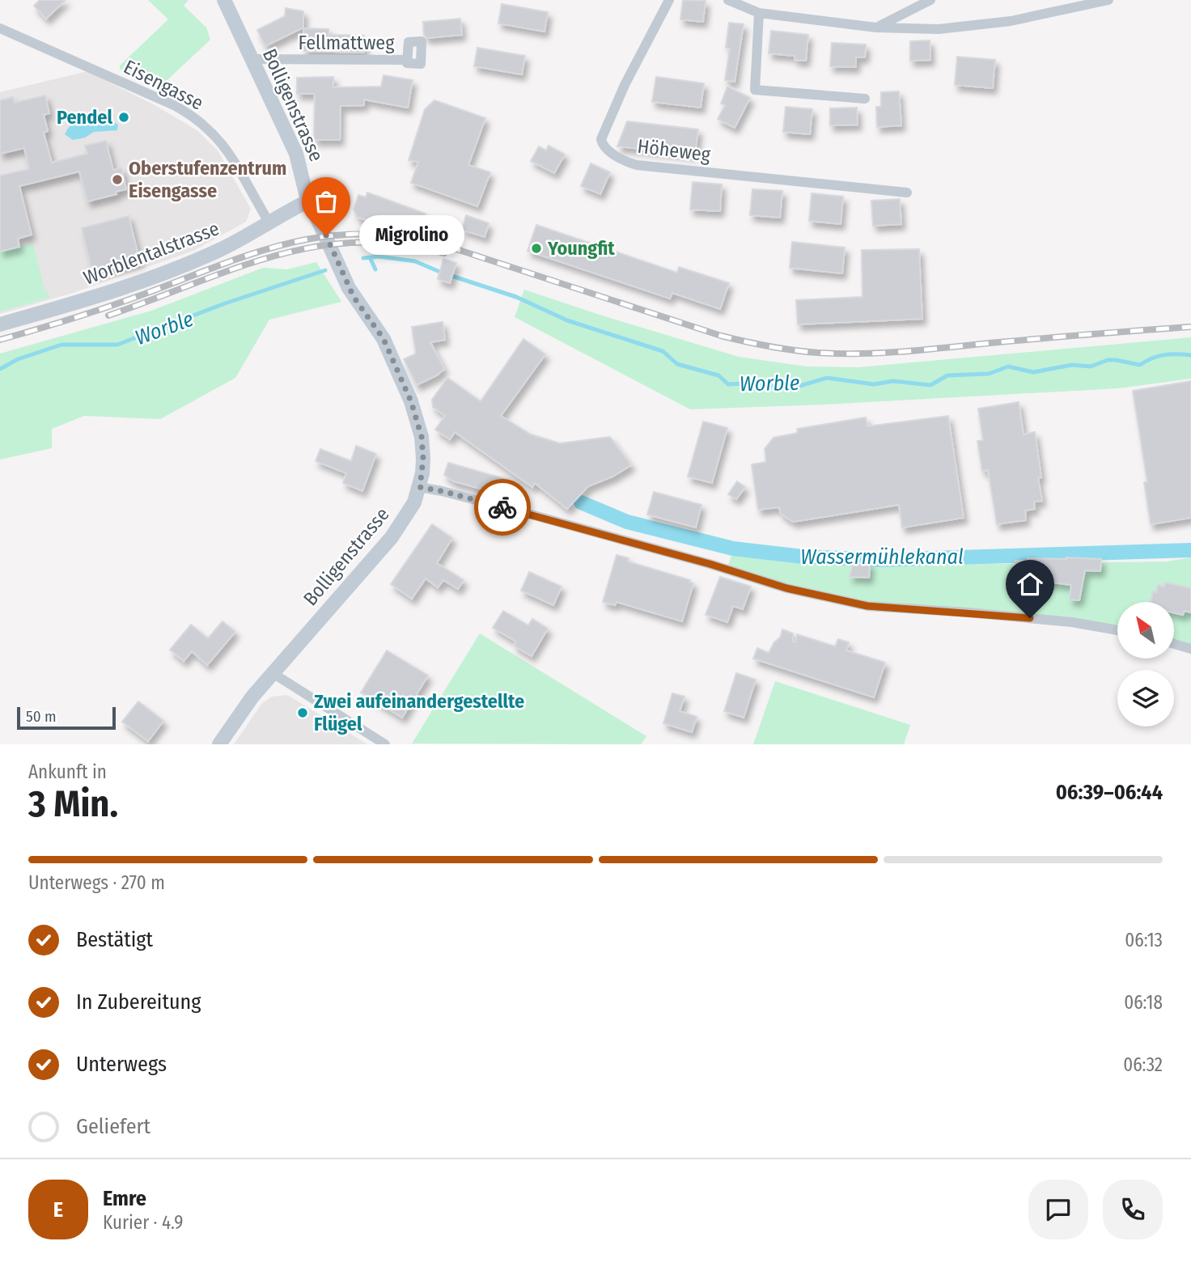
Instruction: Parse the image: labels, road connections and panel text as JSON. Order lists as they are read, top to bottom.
{
  "streets": {
    "main road": ["Bolligenstrasse", "Worblentalstrasse"],
    "street": ["Fellmattweg", "Eisengasse", "Höheweg"]
  },
  "crossings": [
    ["Fellmattweg", "Bolligenstrasse"],
    ["Eisengasse", "Worblentalstrasse"],
    ["Bolligenstrasse", "Worblentalstrasse"]
  ],
  "water": ["Worble", "Wassermühlekanal"],
  "places": [
    "Pendel",
    "Oberstufenzentrum Eisengasse",
    "Migrolino",
    "Youngfit",
    "Zwei aufeinandergestellte Flügel"
  ],
  "scale_bar": "50 m",
  "north": "top left",
  "page": {
    "bubble": "Migrolino",
    "scale": "50 m",
    "heading": ["3 Min.", "Ankunft in", "06:39–06:44"],
    "panel": ["Emre", "Kurier · 4.9"],
    "bar": "Unterwegs · 270 m",
    "list": [
      ["Bestätigt", "06:13"],
      ["In Zubereitung", "06:18"],
      ["Unterwegs", "06:32"],
      "Geliefert"
    ],
    "round": "E"
  }
}
